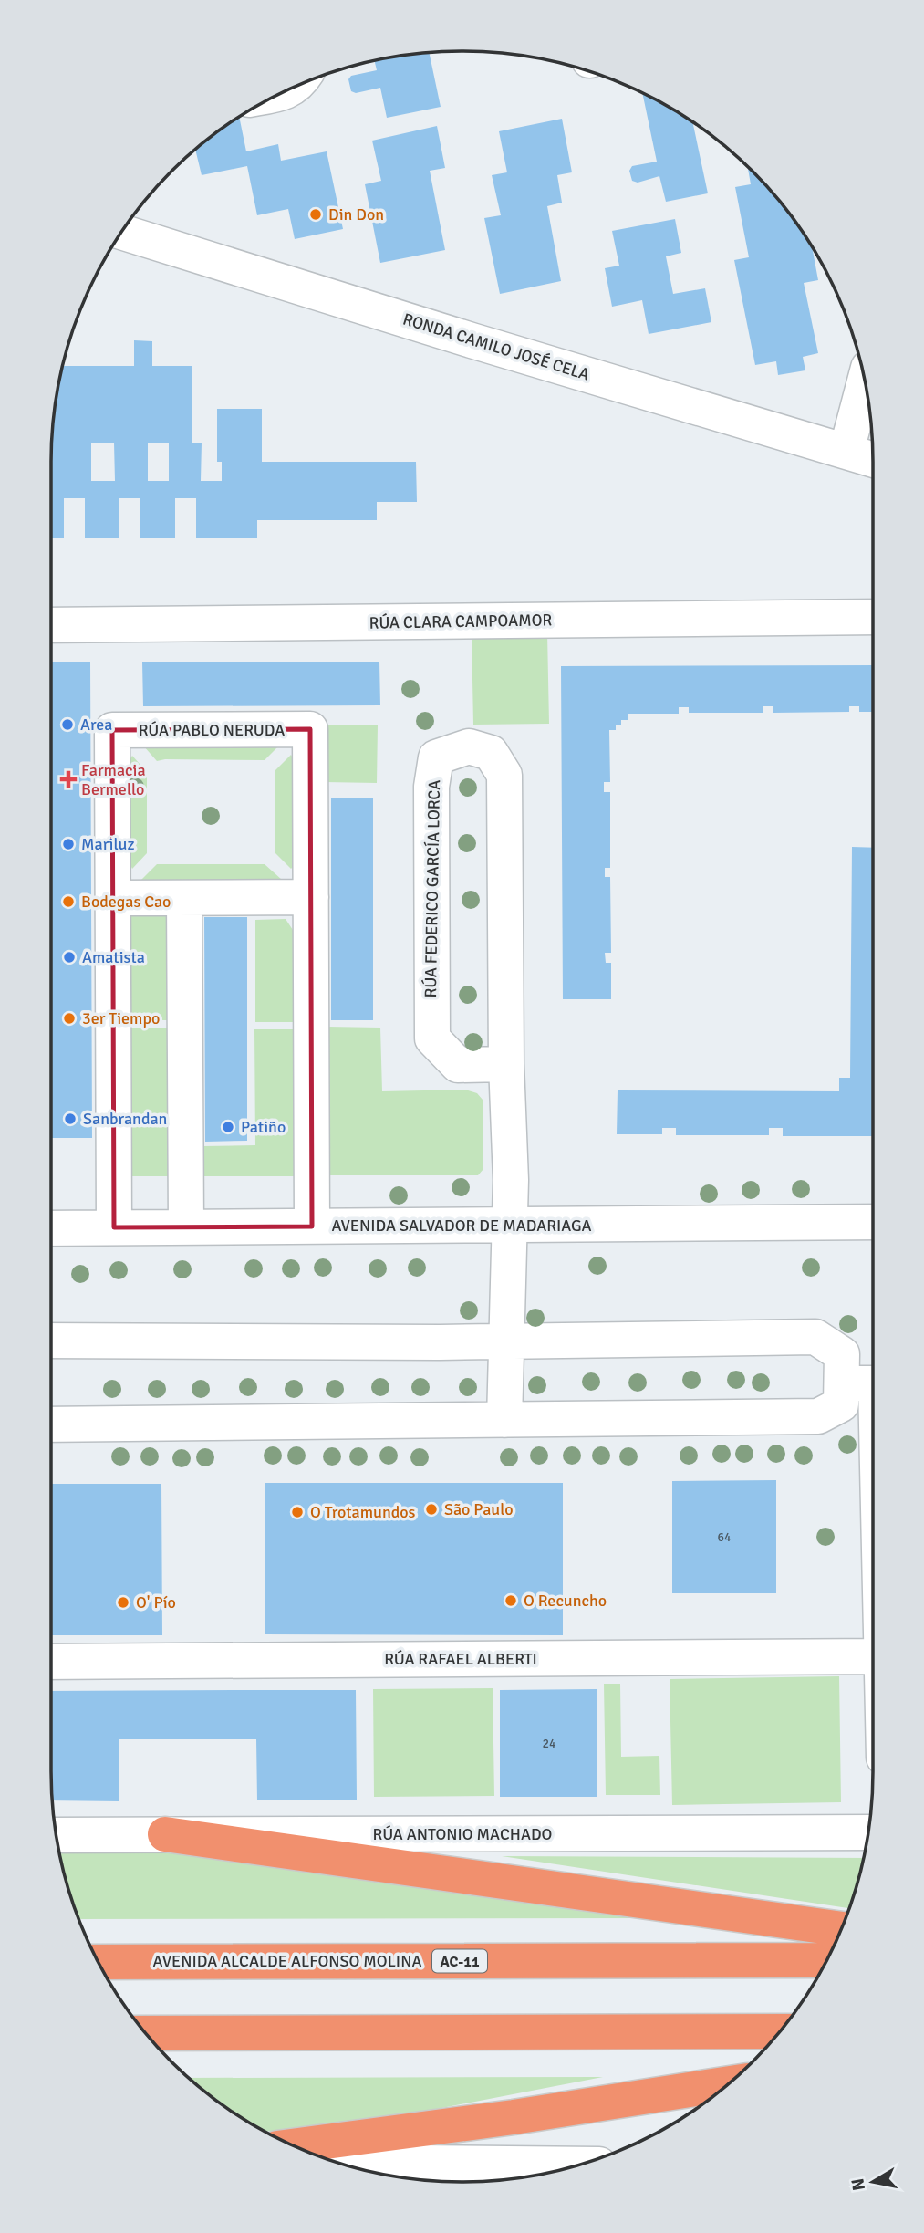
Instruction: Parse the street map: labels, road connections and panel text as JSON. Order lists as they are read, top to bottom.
{
  "streets": {
    "highway": ["AVENIDA ALCALDE ALFONSO MOLINA", "AC-11"],
    "street": [
      "RONDA CAMILO JOSÉ CELA",
      "RÚA CLARA CAMPOAMOR",
      "RÚA PABLO NERUDA",
      "RÚA FEDERICO GARCÍA LORCA",
      "AVENIDA SALVADOR DE MADARIAGA",
      "RÚA RAFAEL ALBERTI",
      "RÚA ANTONIO MACHADO"
    ]
  },
  "crossings": [
    ["RÚA PABLO NERUDA", "AVENIDA SALVADOR DE MADARIAGA"],
    ["RÚA FEDERICO GARCÍA LORCA", "AVENIDA SALVADOR DE MADARIAGA"]
  ],
  "places": {
    "other": [
      "Din Don",
      "Area",
      "Mariluz",
      "Bodegas Cao",
      "Amatista",
      "3er Tiempo",
      "Sanbrandan",
      "Patiño",
      "São Paulo",
      "O Trotamundos",
      "O Recuncho",
      "O' Pío"
    ],
    "health": ["Farmacia Bermello"]
  },
  "house_numbers": ["64", "24"],
  "north": "left"
}
